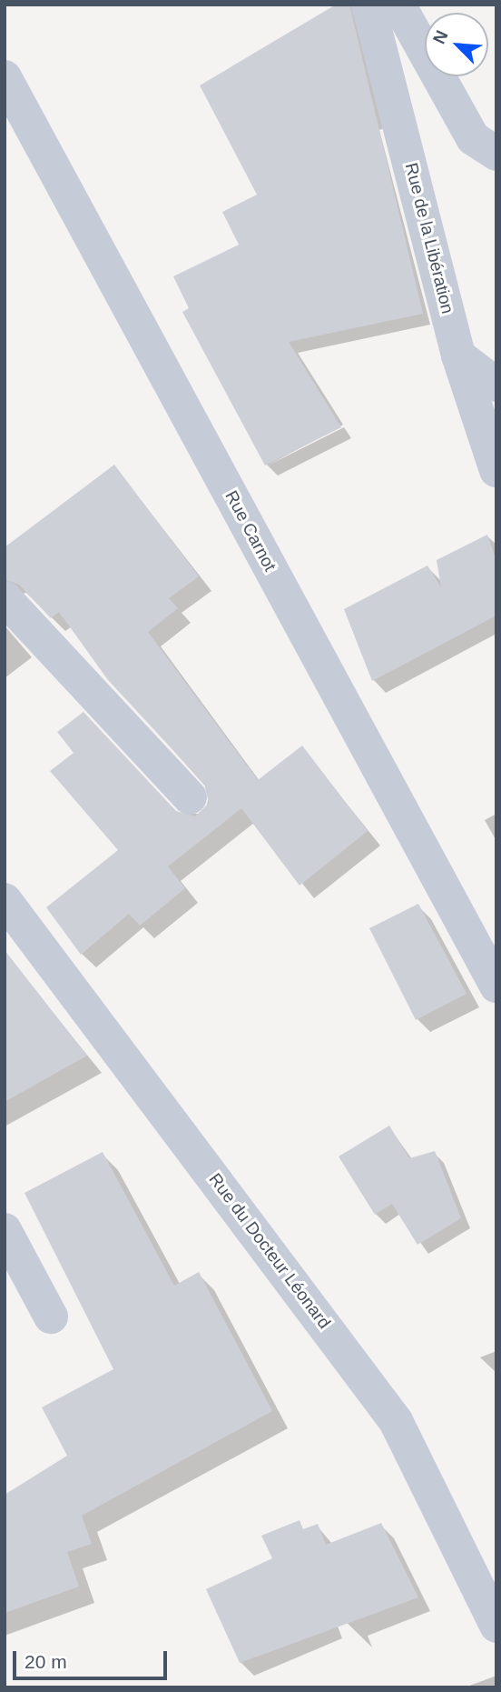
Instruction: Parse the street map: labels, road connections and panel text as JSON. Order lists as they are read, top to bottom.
{
  "streets": {
    "street": ["Rue de la Libération", "Rue Carnot", "Rue du Docteur Léonard"]
  },
  "scale_bar": "20 m",
  "north": "top left"
}
